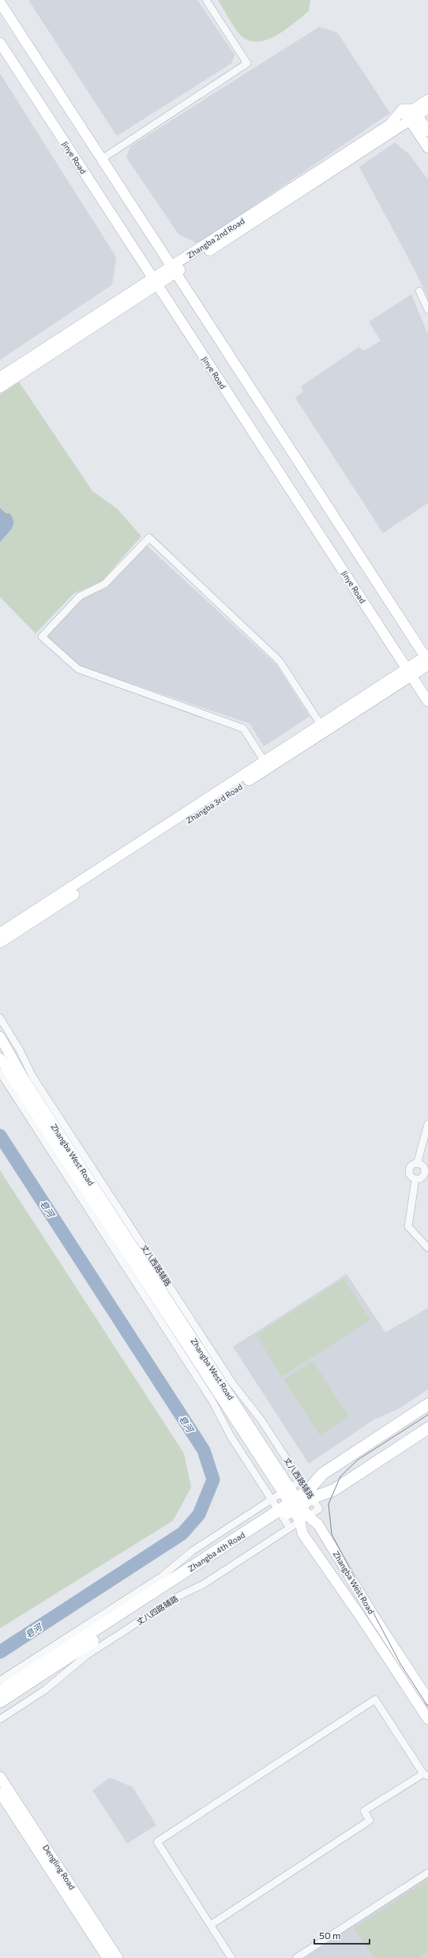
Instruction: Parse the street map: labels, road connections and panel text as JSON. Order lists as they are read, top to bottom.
{
  "streets": {
    "main road": [
      "Jinye Road",
      "Zhangba 2nd Road",
      "Zhangba 3rd Road",
      "Zhangba West Road",
      "Zhangba 4th Road",
      "Dengling Road"
    ],
    "street": ["丈八西路辅路", "丈八四路辅路"]
  },
  "crossings": [
    ["Jinye Road", "Zhangba 2nd Road"],
    ["Jinye Road", "Zhangba 3rd Road"],
    ["Zhangba West Road", "Zhangba 4th Road"],
    ["Zhangba West Road", "丈八四路辅路"],
    ["丈八西路辅路", "Zhangba 4th Road"],
    ["丈八西路辅路", "丈八四路辅路"]
  ],
  "water": ["皂河"],
  "scale_bar": "50 m"
}
